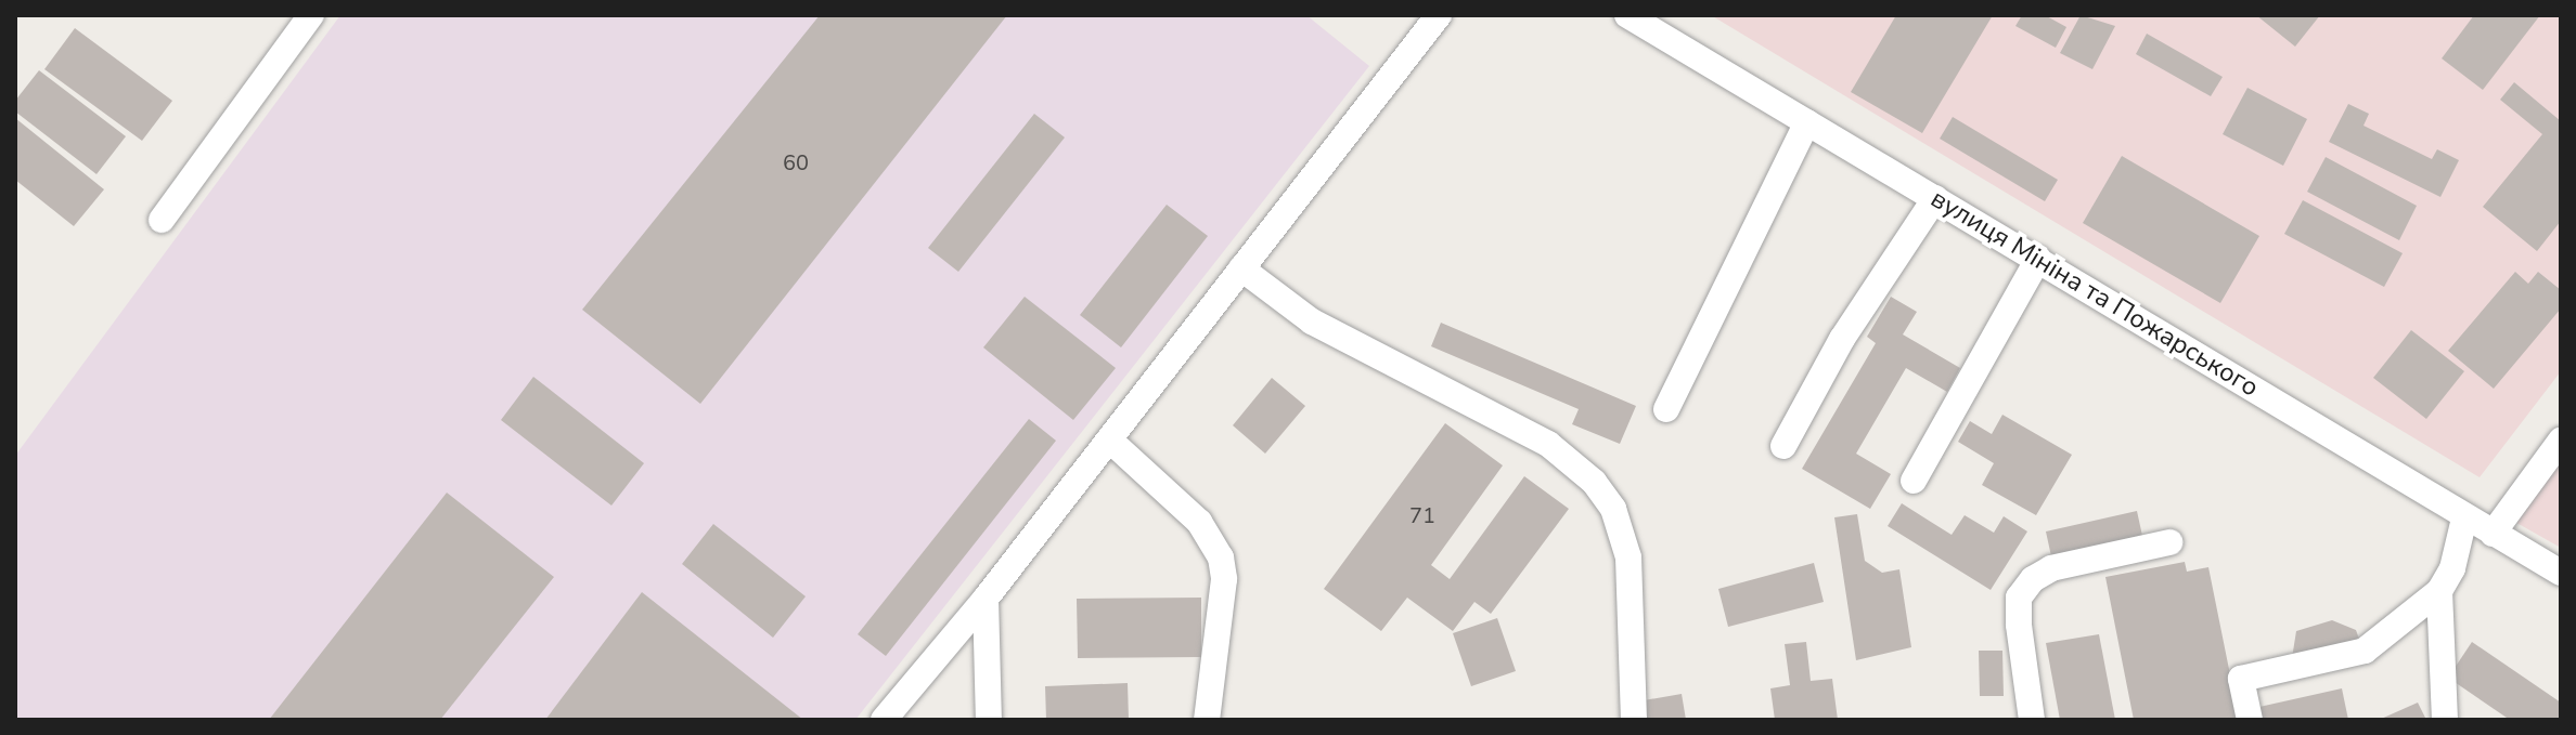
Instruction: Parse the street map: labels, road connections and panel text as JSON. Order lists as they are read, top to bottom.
{
  "streets": {
    "street": ["вулиця Мініна та Пожарського"]
  },
  "house_numbers": ["60", "71"]
}
